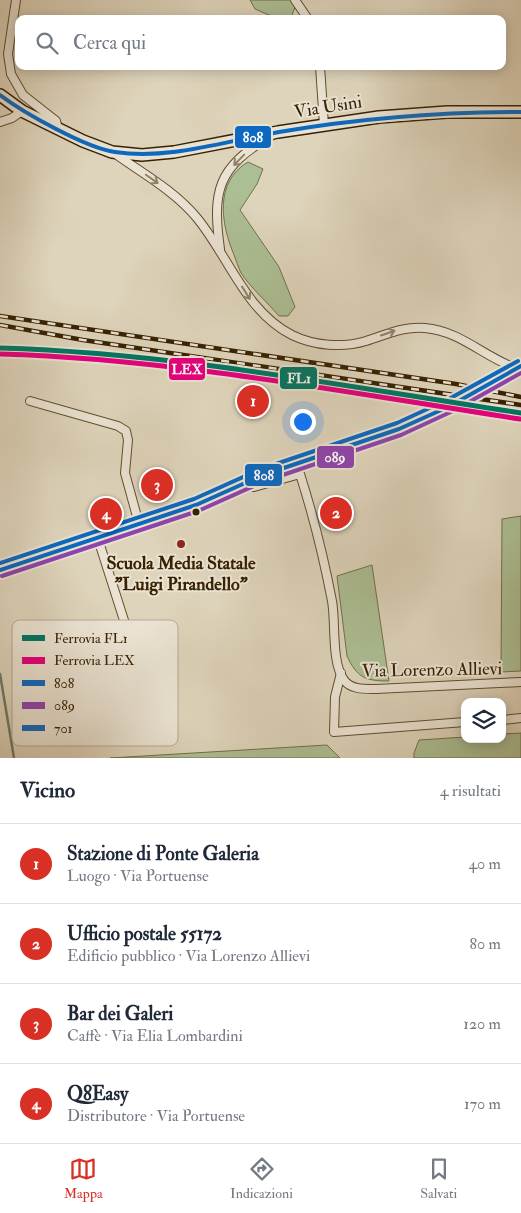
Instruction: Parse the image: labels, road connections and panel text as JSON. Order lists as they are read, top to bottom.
{
  "streets": {
    "main road": ["Via Usini"],
    "street": ["Via Lorenzo Allievi"]
  },
  "places": ["Scuola Media Statale \"Luigi Pirandello\""],
  "lines": [
    "transit line 808",
    "rail line FL1",
    "rail line LEX",
    "transit line 701",
    "transit line 089"
  ],
  "legend": [
    "Ferrovia FL1",
    "Ferrovia LEX",
    "808",
    "089",
    "701"
  ],
  "page": {
    "search": "Cerca qui",
    "pins": [
      "1",
      "3",
      "2",
      "4"
    ],
    "heading": ["Vicino", "4 risultati"],
    "list": [
      {
        "mark": "1",
        "name": "Stazione di Ponte Galeria",
        "note": "Luogo · Via Portuense",
        "value": "40 m"
      },
      {
        "mark": "2",
        "name": "Ufficio postale 55172",
        "note": "Edificio pubblico · Via Lorenzo Allievi",
        "value": "80 m"
      },
      {
        "mark": "3",
        "name": "Bar dei Galeri",
        "note": "Caffè · Via Elia Lombardini",
        "value": "120 m"
      },
      {
        "mark": "4",
        "name": "Q8Easy",
        "note": "Distributore · Via Portuense",
        "value": "170 m"
      }
    ],
    "nav": ["Mappa", "Indicazioni", "Salvati"]
  }
}
